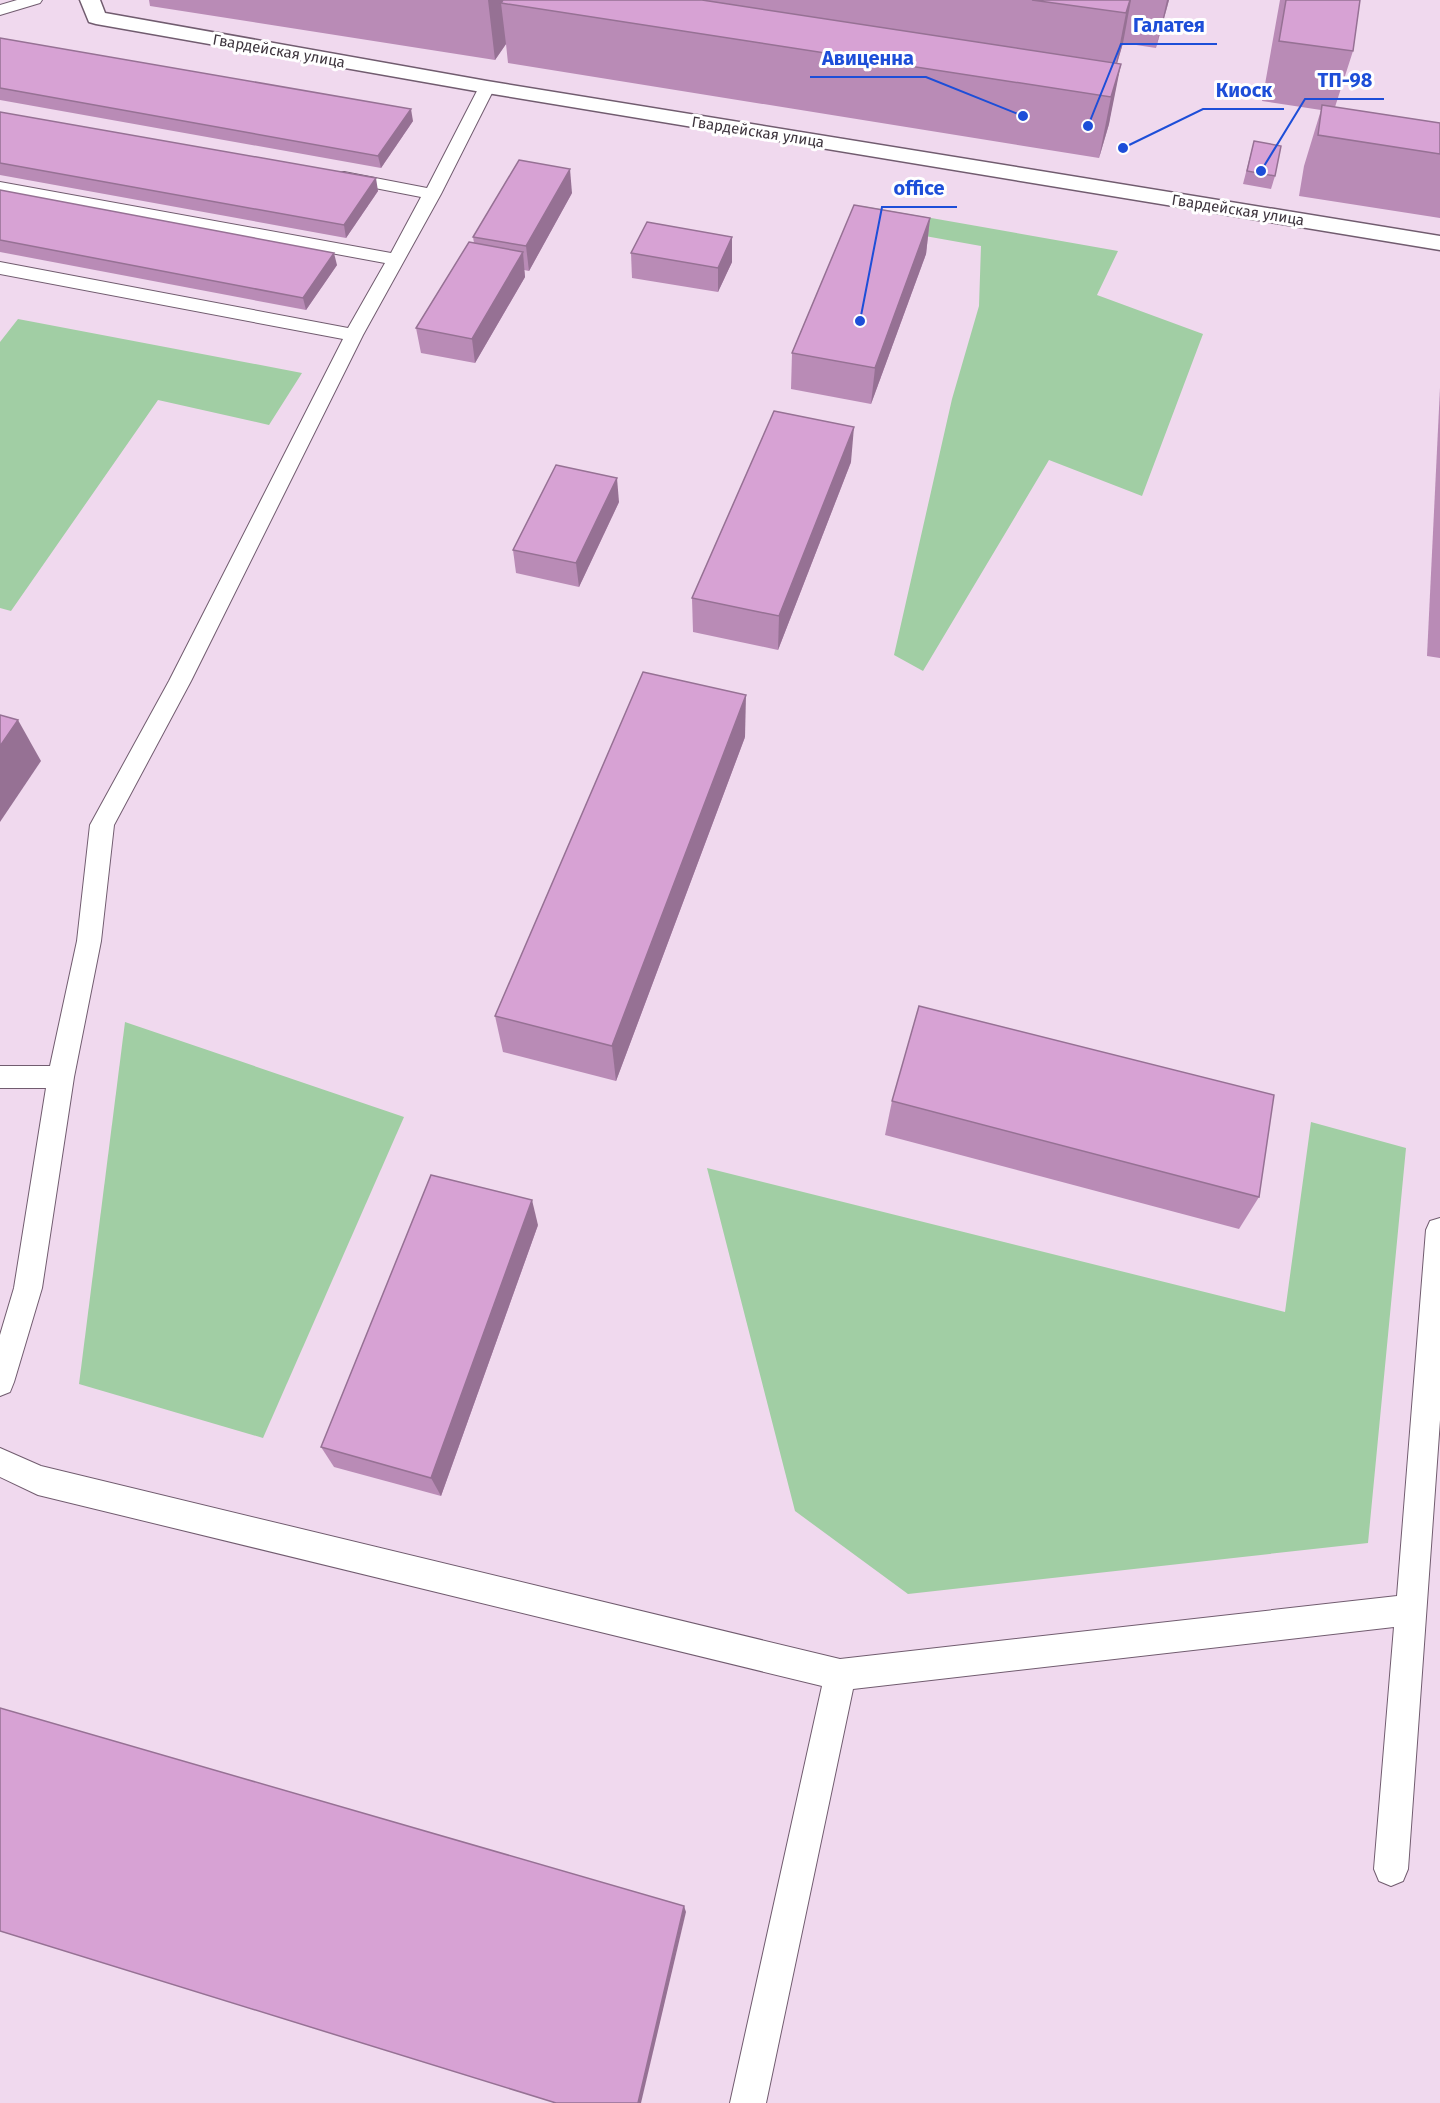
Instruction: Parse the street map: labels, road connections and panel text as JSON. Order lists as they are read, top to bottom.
{
  "streets": {
    "street": ["Гвардейская улица"]
  },
  "places": [
    "Авиценна",
    "Галатея",
    "Киоск",
    "ТП-98",
    "office"
  ]
}
